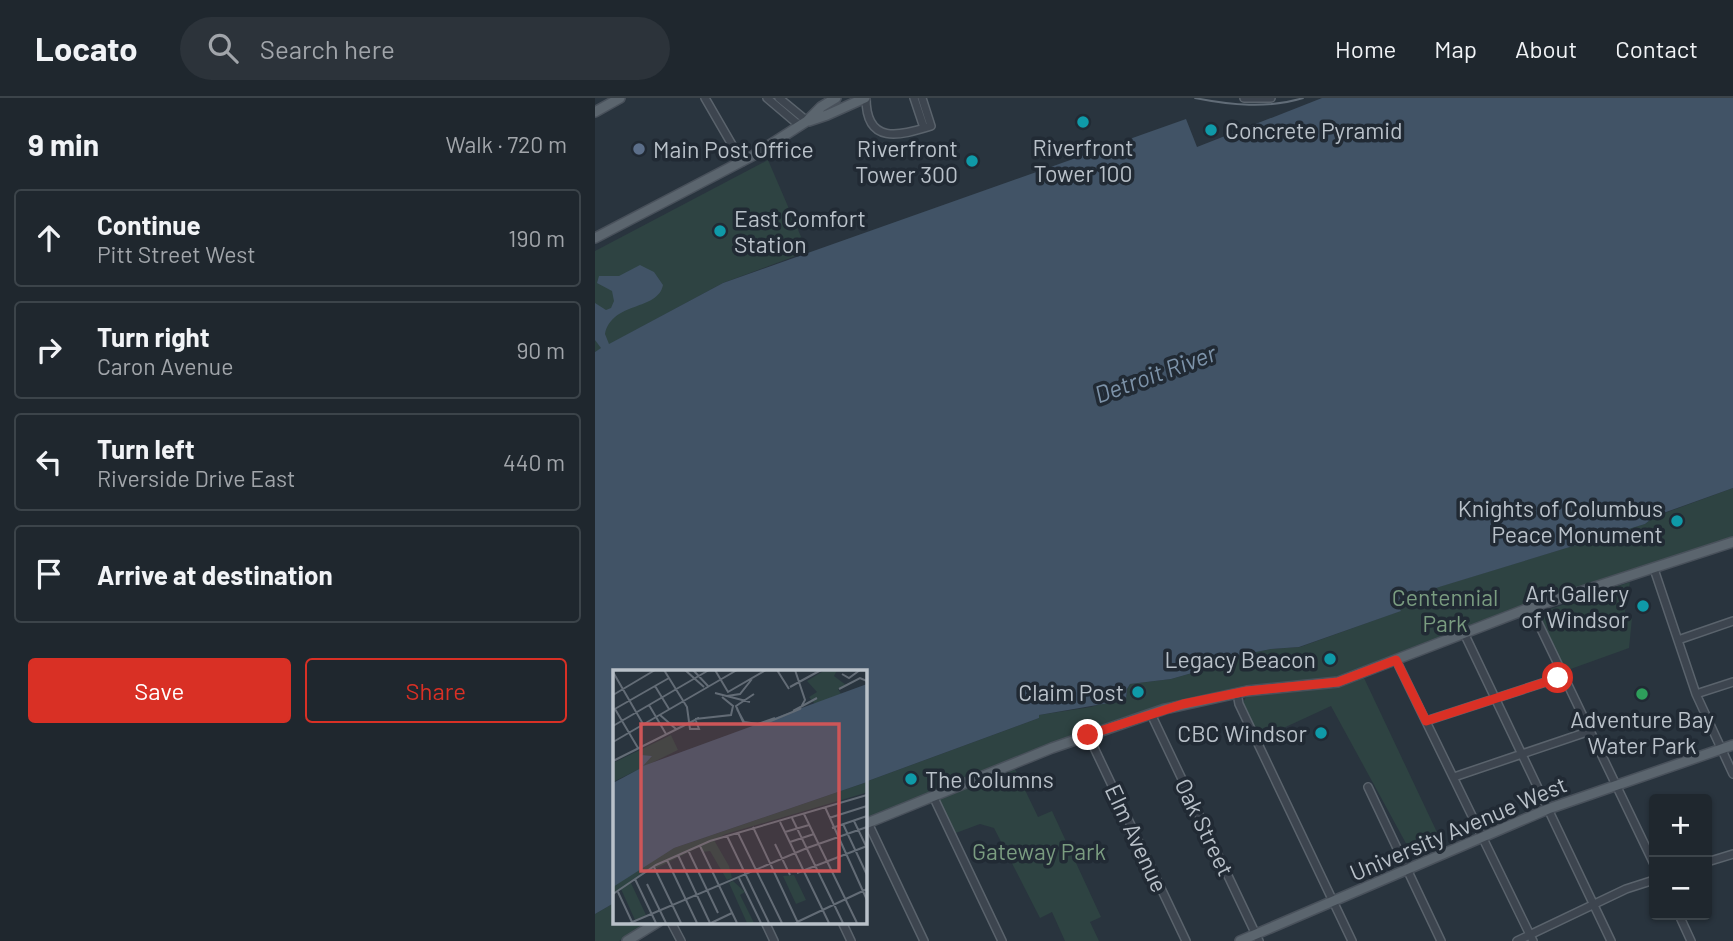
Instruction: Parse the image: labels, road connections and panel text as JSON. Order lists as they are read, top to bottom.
{
  "streets": {
    "main road": ["University Avenue West"],
    "street": ["Oak Street", "Elm Avenue"]
  },
  "crossings": [
    ["Oak Street", "University Avenue West"]
  ],
  "water": ["Detroit River"],
  "parks": ["Centennial Park", "Gateway Park"],
  "places": [
    "Riverfront Tower 100",
    "Concrete Pyramid",
    "Main Post Office",
    "Riverfront Tower 300",
    "East Comfort Station",
    "Knights of Columbus Peace Monument",
    "Art Gallery of Windsor",
    "Legacy Beacon",
    "Claim Post",
    "Adventure Bay Water Park",
    "CBC Windsor",
    "The Columns"
  ],
  "page": {
    "header": "Locato",
    "search": "Search here",
    "nav": [
      "Home",
      "Map",
      "About",
      "Contact"
    ],
    "heading": ["9 min", "Walk · 720 m"],
    "list": [
      ["Continue", "Pitt Street West", "190 m"],
      ["Turn right", "Caron Avenue", "90 m"],
      ["Turn left", "Riverside Drive East", "440 m"],
      "Arrive at destination"
    ],
    "buttons": ["Save", "Share"],
    "map_buttons": ["+", "−"]
  }
}
